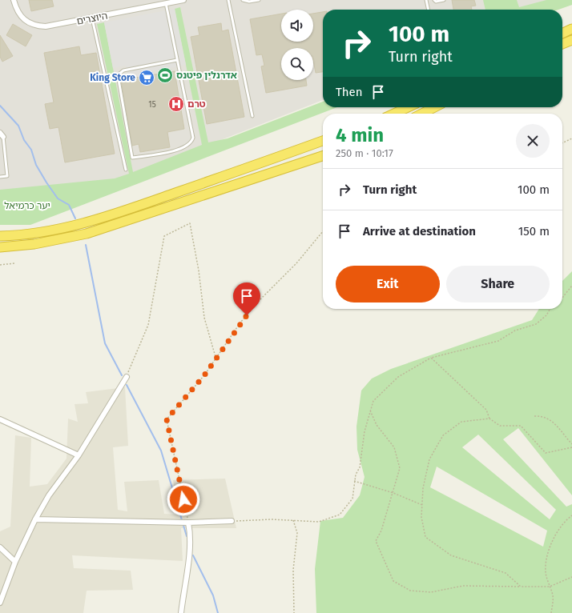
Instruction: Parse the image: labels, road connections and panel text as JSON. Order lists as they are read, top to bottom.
{
  "streets": {
    "street": ["היוצרים"]
  },
  "parks": ["יער כרמיאל"],
  "places": {
    "sports": ["אדרנלין פיטנס"],
    "supermarket": ["King Store"],
    "hospital": ["טרם"]
  },
  "house_numbers": ["15"],
  "page": {
    "turn": ["100 m", "Turn right"],
    "then": "Then",
    "heading": ["4 min", "250 m · 10:17"],
    "list": [
      {
        "name": "Turn right",
        "value": "100 m"
      },
      {
        "name": "Arrive at destination",
        "value": "150 m"
      }
    ],
    "buttons": ["Exit", "Share"]
  }
}
